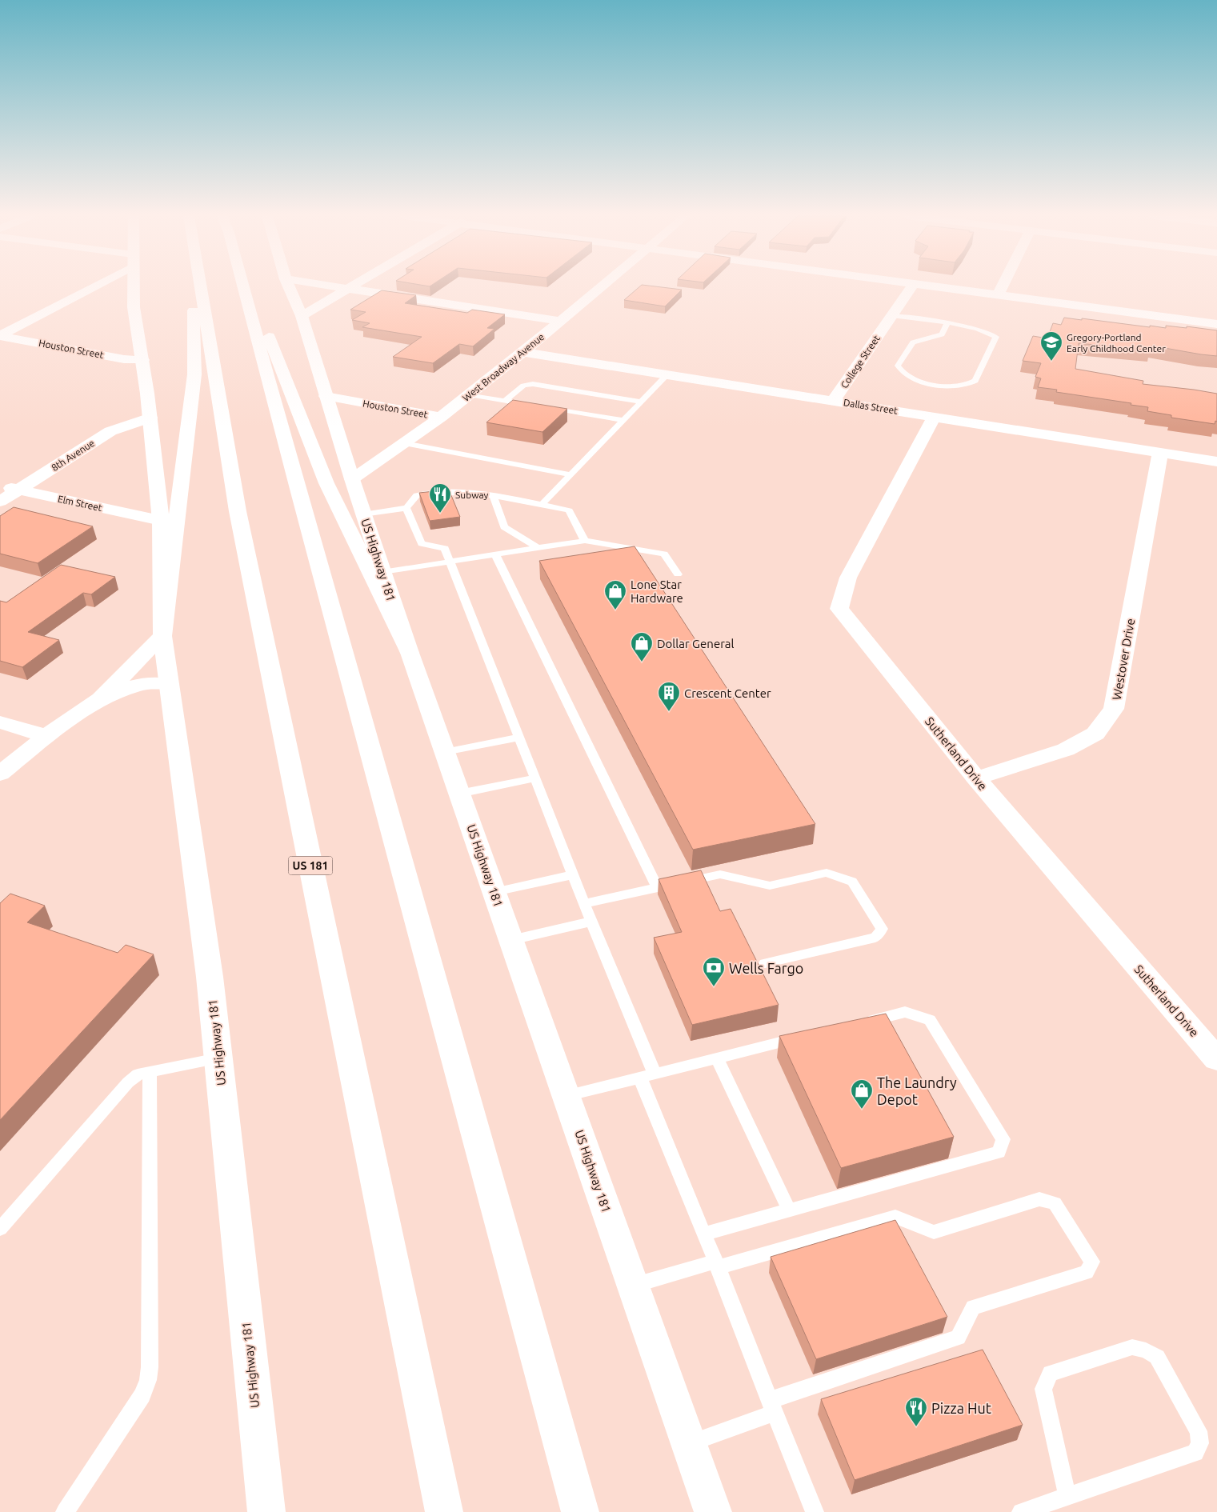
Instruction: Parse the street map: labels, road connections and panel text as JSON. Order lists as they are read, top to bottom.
{
  "streets": {
    "main road": [
      "Houston Street",
      "College Street",
      "West Broadway Avenue",
      "Dallas Street",
      "8th Avenue",
      "Elm Street",
      "US Highway 181",
      "Westover Drive",
      "Sutherland Drive",
      "US 181"
    ]
  },
  "crossings": [
    ["Houston Street", "West Broadway Avenue"],
    ["Houston Street", "US Highway 181"],
    ["College Street", "Dallas Street"],
    ["West Broadway Avenue", "Dallas Street"],
    ["West Broadway Avenue", "US Highway 181"],
    ["Dallas Street", "Westover Drive"],
    ["Dallas Street", "Sutherland Drive"],
    ["8th Avenue", "Elm Street"],
    ["8th Avenue", "US Highway 181"],
    ["Elm Street", "US Highway 181"],
    ["Westover Drive", "Sutherland Drive"]
  ],
  "places": {
    "school or university": ["Gregory-Portland Early Childhood Center"],
    "restaurant": ["Subway", "Pizza Hut"],
    "shop": ["Lone Star Hardware", "Dollar General", "The Laundry Depot"],
    "building": ["Crescent Center"],
    "bank": ["Wells Fargo"]
  }
}
